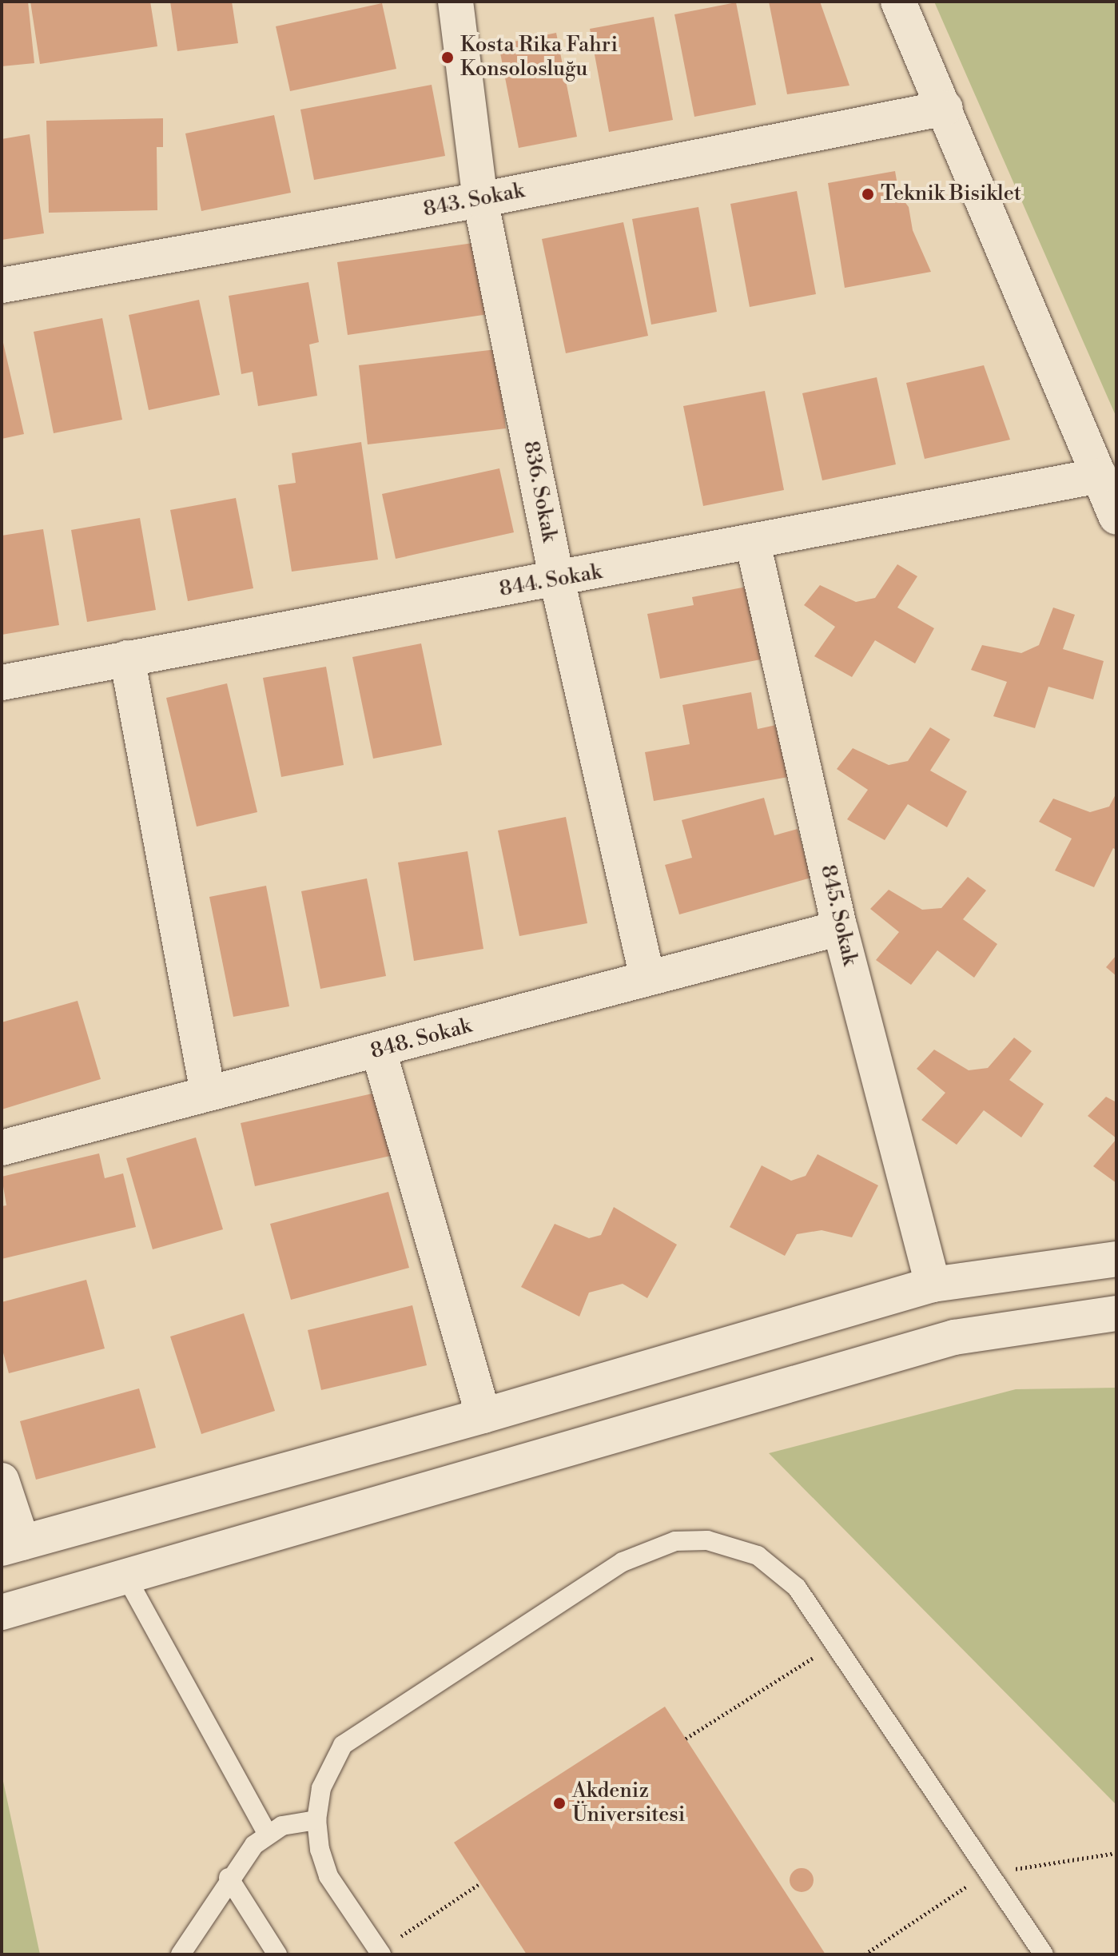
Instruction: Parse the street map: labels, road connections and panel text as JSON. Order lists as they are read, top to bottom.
{
  "streets": {
    "street": [
      "843. Sokak",
      "836. Sokak",
      "844. Sokak",
      "845. Sokak",
      "848. Sokak"
    ]
  },
  "crossings": [
    ["843. Sokak", "836. Sokak"],
    ["836. Sokak", "844. Sokak"],
    ["836. Sokak", "848. Sokak"],
    ["844. Sokak", "845. Sokak"],
    ["845. Sokak", "848. Sokak"]
  ],
  "places": ["Kosta Rika Fahri Konsolosluğu", "Teknik Bisiklet", "Akdeniz Üniversitesi"]
}
